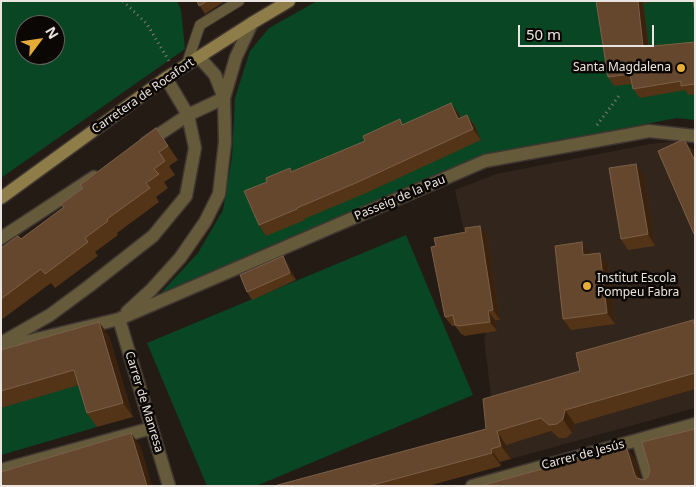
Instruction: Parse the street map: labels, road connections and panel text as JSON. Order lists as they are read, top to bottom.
{
  "streets": {
    "street": [
      "Carretera de Rocafort",
      "Passeig de la Pau",
      "Carrer de Manresa",
      "Carrer de Jesús"
    ]
  },
  "crossings": [
    ["Passeig de la Pau", "Carrer de Manresa"]
  ],
  "places": ["Santa Magdalena", "Institut Escola Pompeu Fabra"],
  "scale_bar": "50 m",
  "north": "top right"
}
